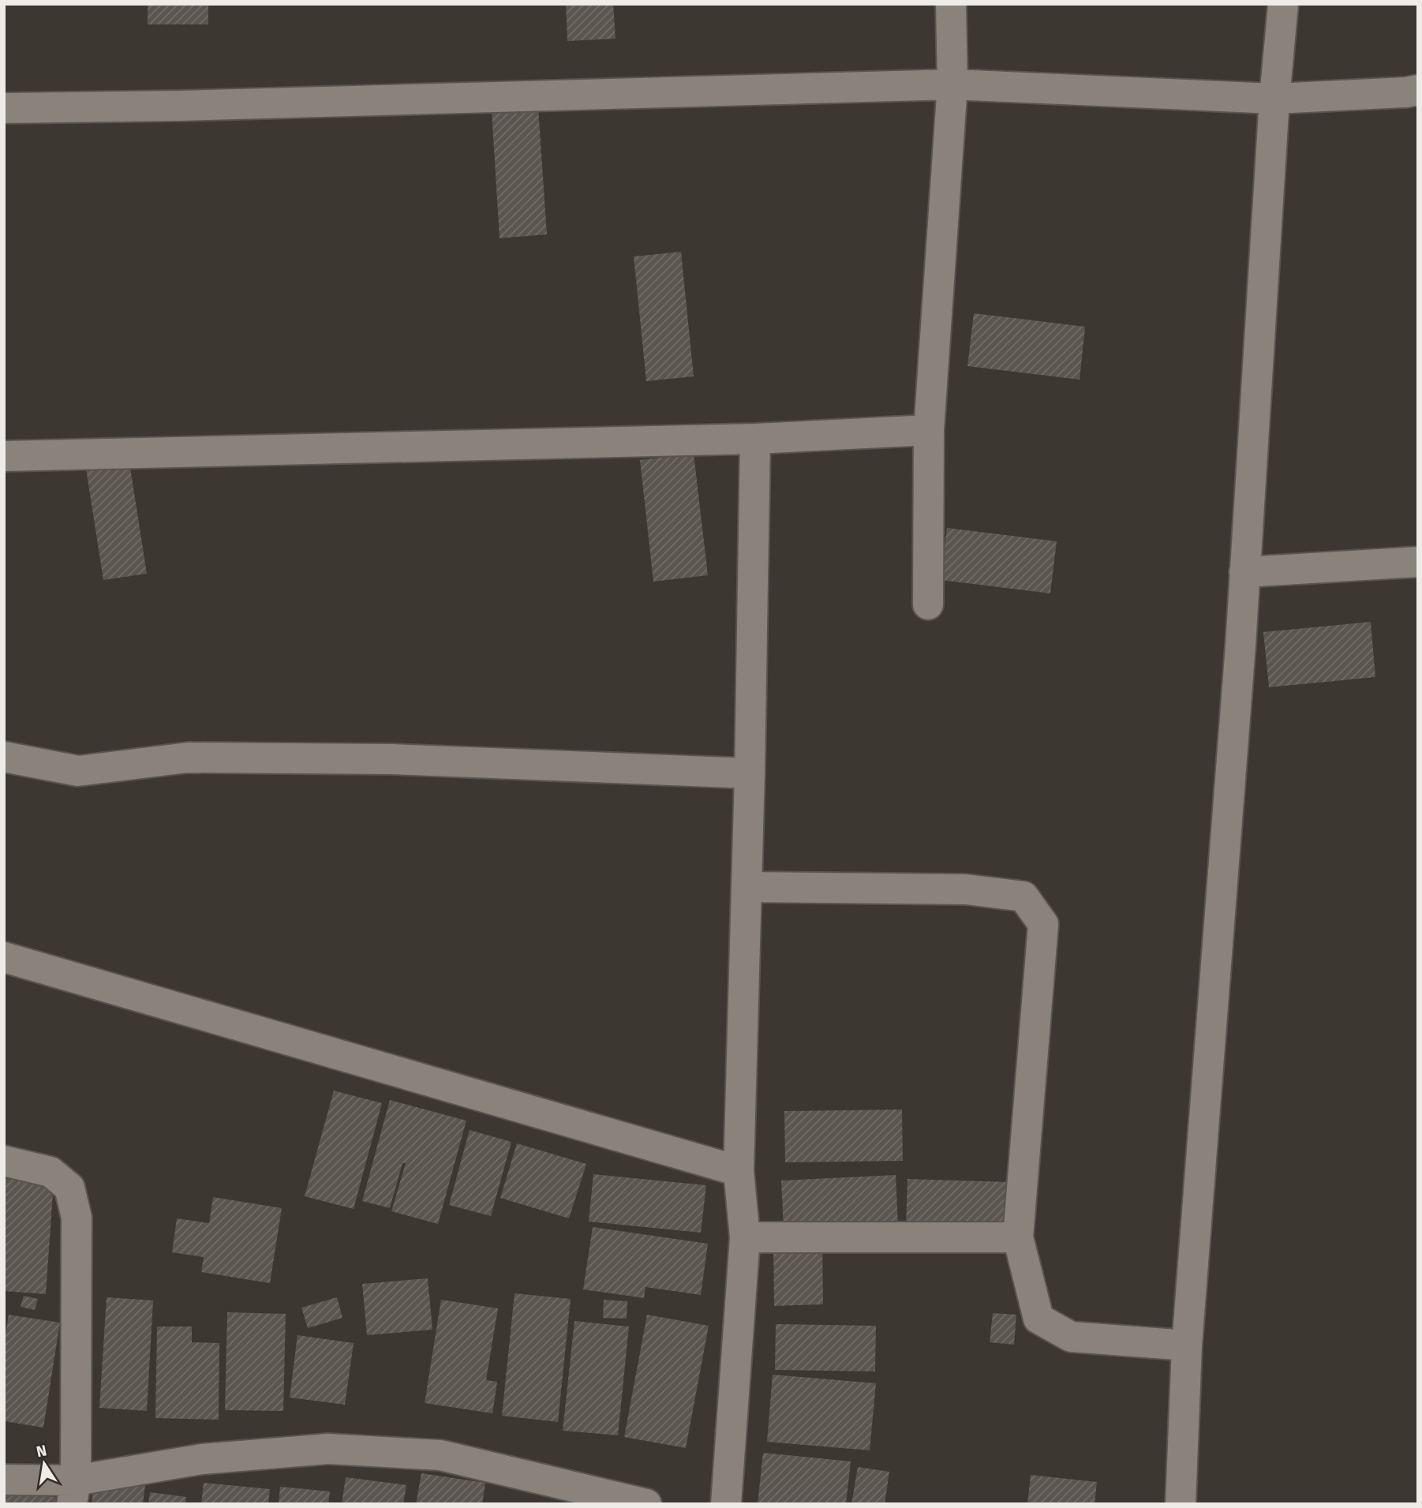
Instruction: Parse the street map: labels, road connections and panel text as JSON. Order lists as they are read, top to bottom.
{
  "north": "top"
}
